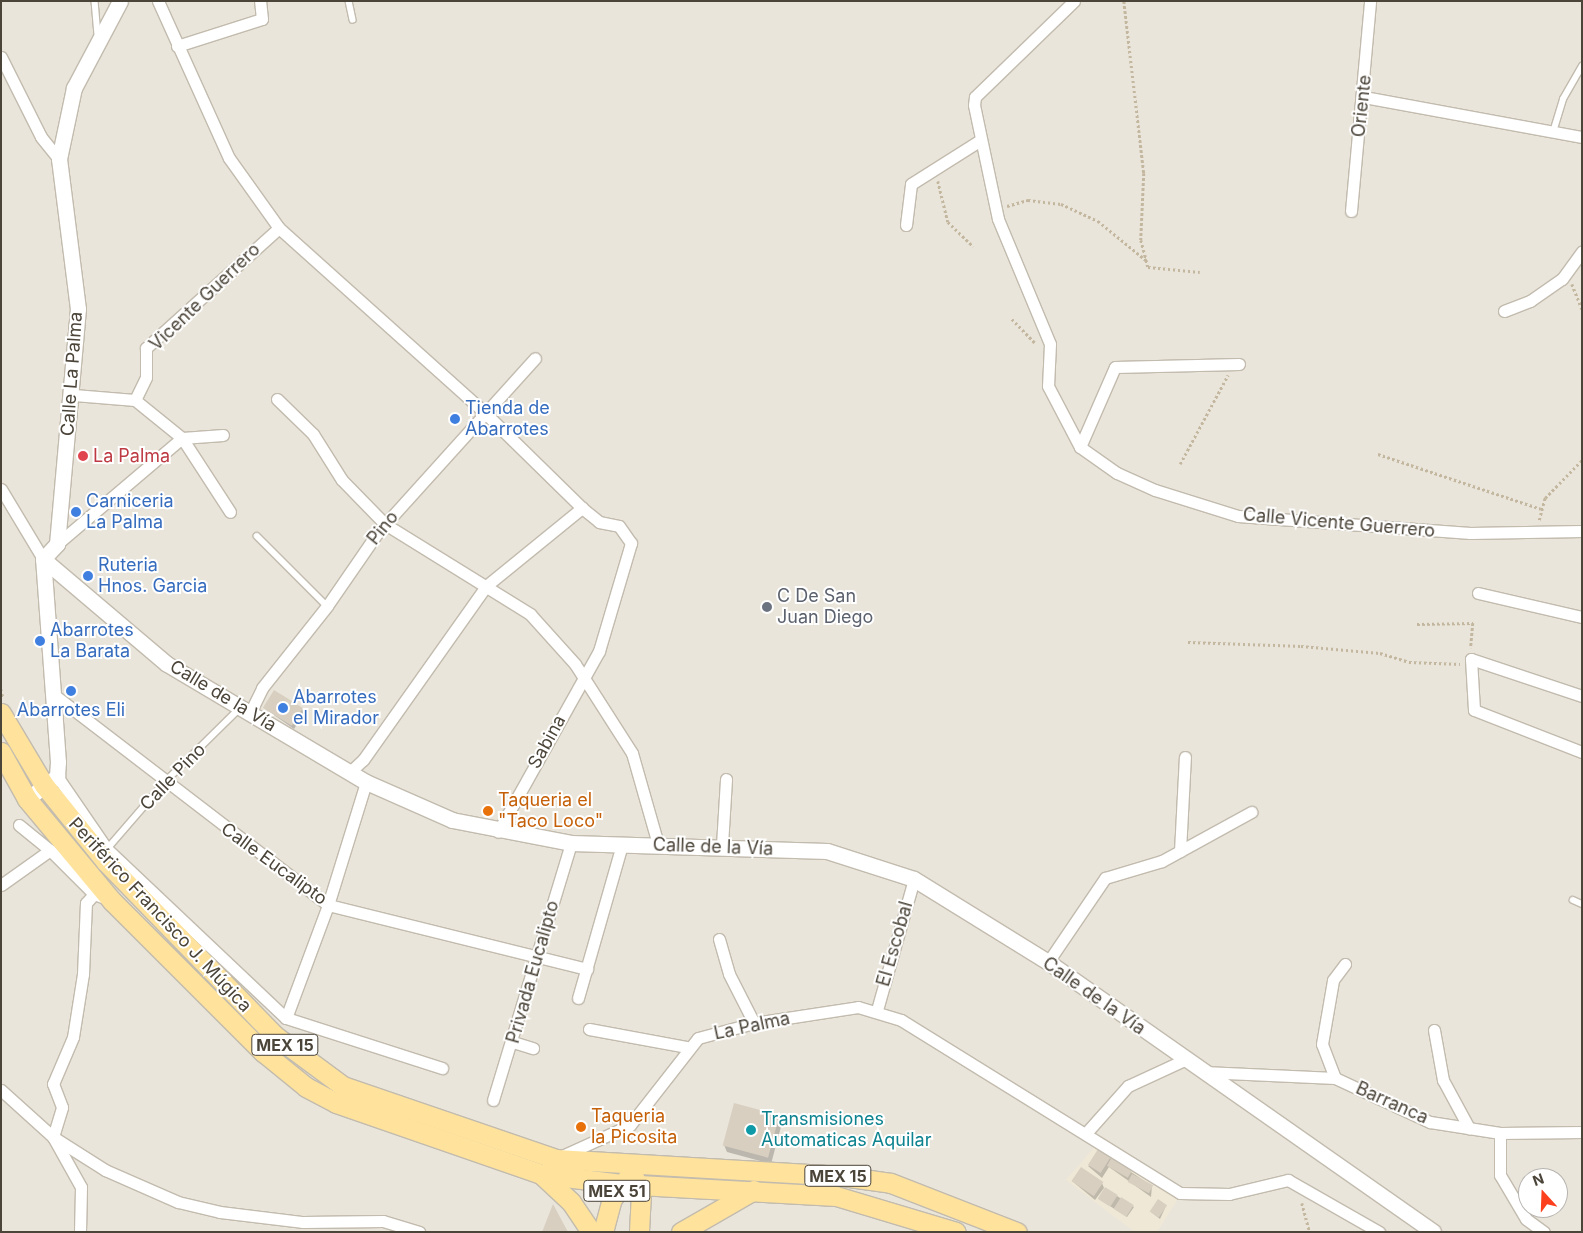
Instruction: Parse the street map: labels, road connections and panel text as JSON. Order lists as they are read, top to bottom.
{
  "streets": {
    "main road": ["Periférico Francisco J. Múgica", "MEX 15", "MEX 51"],
    "street": [
      "Oriente",
      "Vicente Guerrero",
      "Calle La Palma",
      "Calle Vicente Guerrero",
      "Pino",
      "Calle de la Vía",
      "Sabina",
      "Calle Eucalipto",
      "El Escobal",
      "Privada Eucalipto",
      "La Palma",
      "Barranca"
    ],
    "lane": ["Calle Pino"]
  },
  "crossings": [
    ["Pino", "Calle de la Vía"],
    ["Pino", "Calle Pino"],
    ["Calle de la Vía", "Sabina"],
    ["Calle de la Vía", "Calle Pino"],
    ["Calle de la Vía", "El Escobal"],
    ["Calle de la Vía", "Privada Eucalipto"],
    ["Calle de la Vía", "Barranca"],
    ["Calle Pino", "Calle Eucalipto"],
    ["Calle Eucalipto", "Privada Eucalipto"],
    ["Periférico Francisco J. Múgica", "La Palma"],
    ["Periférico Francisco J. Múgica", "MEX 51"],
    ["El Escobal", "La Palma"]
  ],
  "places": [
    "Tienda de Abarrotes",
    "La Palma",
    "Carniceria La Palma",
    "Ruteria Hnos. Garcia",
    "C De San Juan Diego",
    "Abarrotes La Barata",
    "Abarrotes Eli",
    "Abarrotes el Mirador",
    "Taqueria el \"Taco Loco\"",
    "Taqueria la Picosita",
    "Transmisiones Automaticas Aquilar"
  ],
  "north": "top"
}
